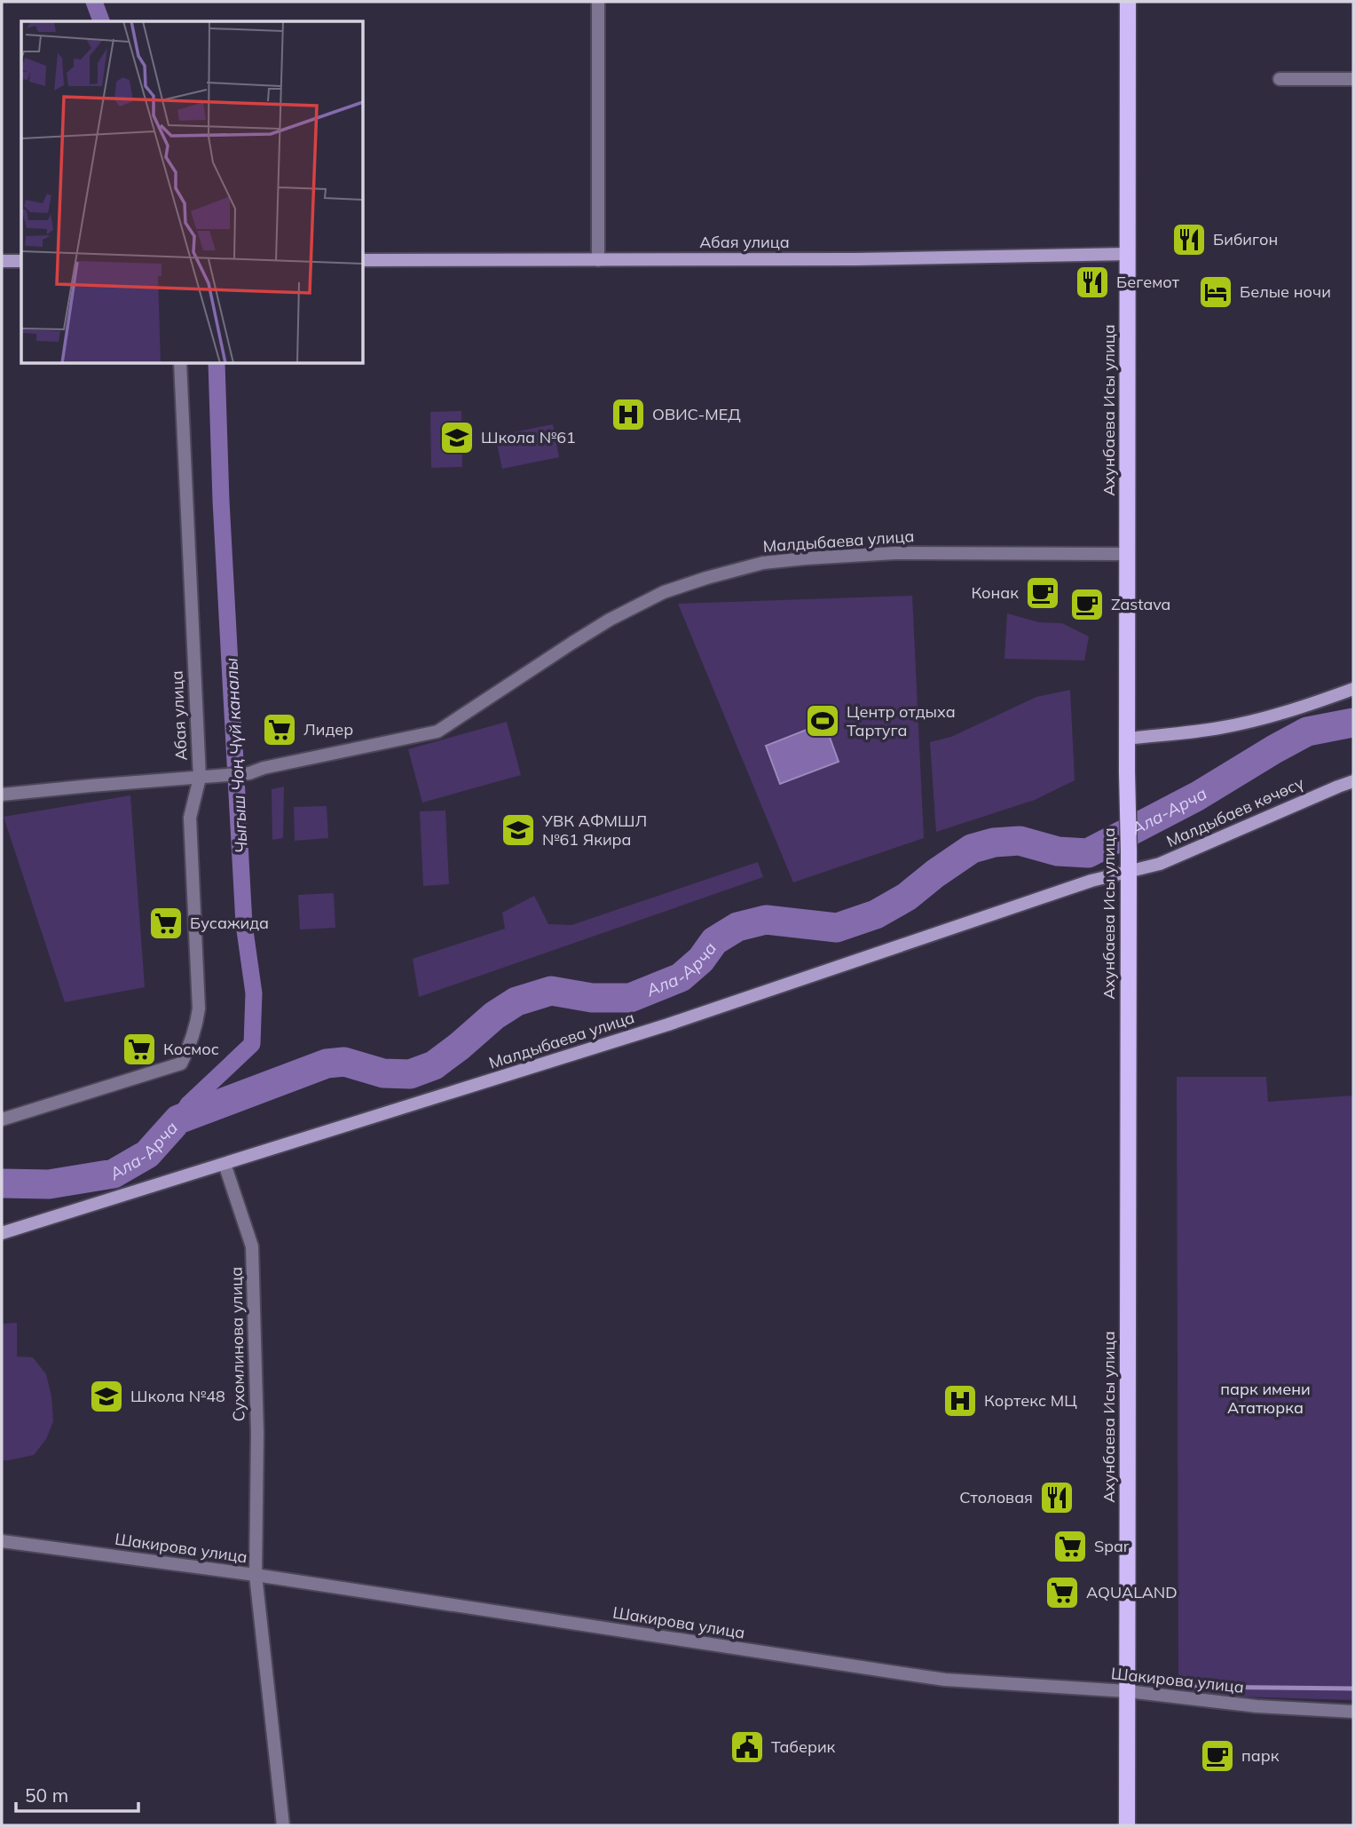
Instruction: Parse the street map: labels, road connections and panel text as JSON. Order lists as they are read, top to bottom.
{
  "streets": {
    "main road": ["Ахунбаева Исы улица"],
    "street": [
      "Абая улица",
      "Малдыбаева улица",
      "Малдыбаев көчөсү",
      "Сухомлинова улица",
      "Шакирова улица"
    ]
  },
  "crossings": [
    ["Абая улица", "Ахунбаева Исы улица"],
    ["Абая улица", "Малдыбаева улица"],
    ["Ахунбаева Исы улица", "Малдыбаева улица"],
    ["Ахунбаева Исы улица", "Малдыбаев көчөсү"],
    ["Ахунбаева Исы улица", "Шакирова улица"],
    ["Малдыбаева улица", "Малдыбаев көчөсү"],
    ["Малдыбаева улица", "Сухомлинова улица"],
    ["Сухомлинова улица", "Шакирова улица"]
  ],
  "water": ["Чыгыш Чоң Чүй каналы", "Ала-Арча"],
  "parks": ["парк имени Ататюрка"],
  "places": {
    "restaurant": ["Бибигон", "Бегемот", "Столовая"],
    "hotel": ["Белые ночи"],
    "hospital": ["ОВИС-МЕД", "Кортекс МЦ"],
    "school or university": ["Школа №61", "УВК АФМШЛ №61 Якира", "Школа №48"],
    "cafe": ["Конак", "Zastava", "парк"],
    "sports": ["Центр отдыха Тартуга"],
    "supermarket": [
      "Лидер",
      "Бусажида",
      "Космос",
      "Spar",
      "AQUALAND"
    ],
    "public building": ["Таберик"]
  },
  "scale_bar": "50 m"
}
